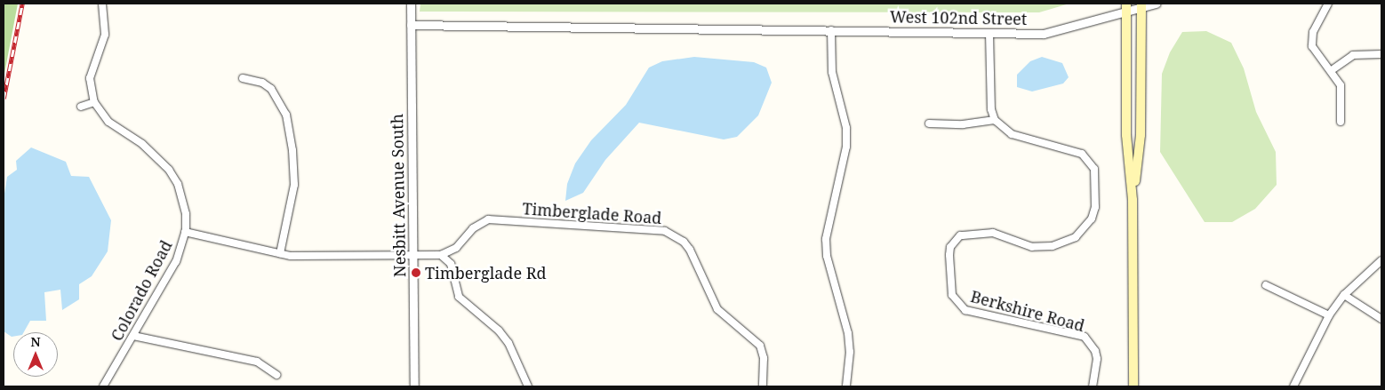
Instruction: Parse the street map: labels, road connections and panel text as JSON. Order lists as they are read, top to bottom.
{
  "streets": {
    "street": [
      "West 102nd Street",
      "Nesbitt Avenue South",
      "Timberglade Road",
      "Colorado Road",
      "Berkshire Road"
    ]
  },
  "crossings": [
    ["West 102nd Street", "Nesbitt Avenue South"]
  ],
  "places": ["Timberglade Rd"],
  "north": "top"
}
